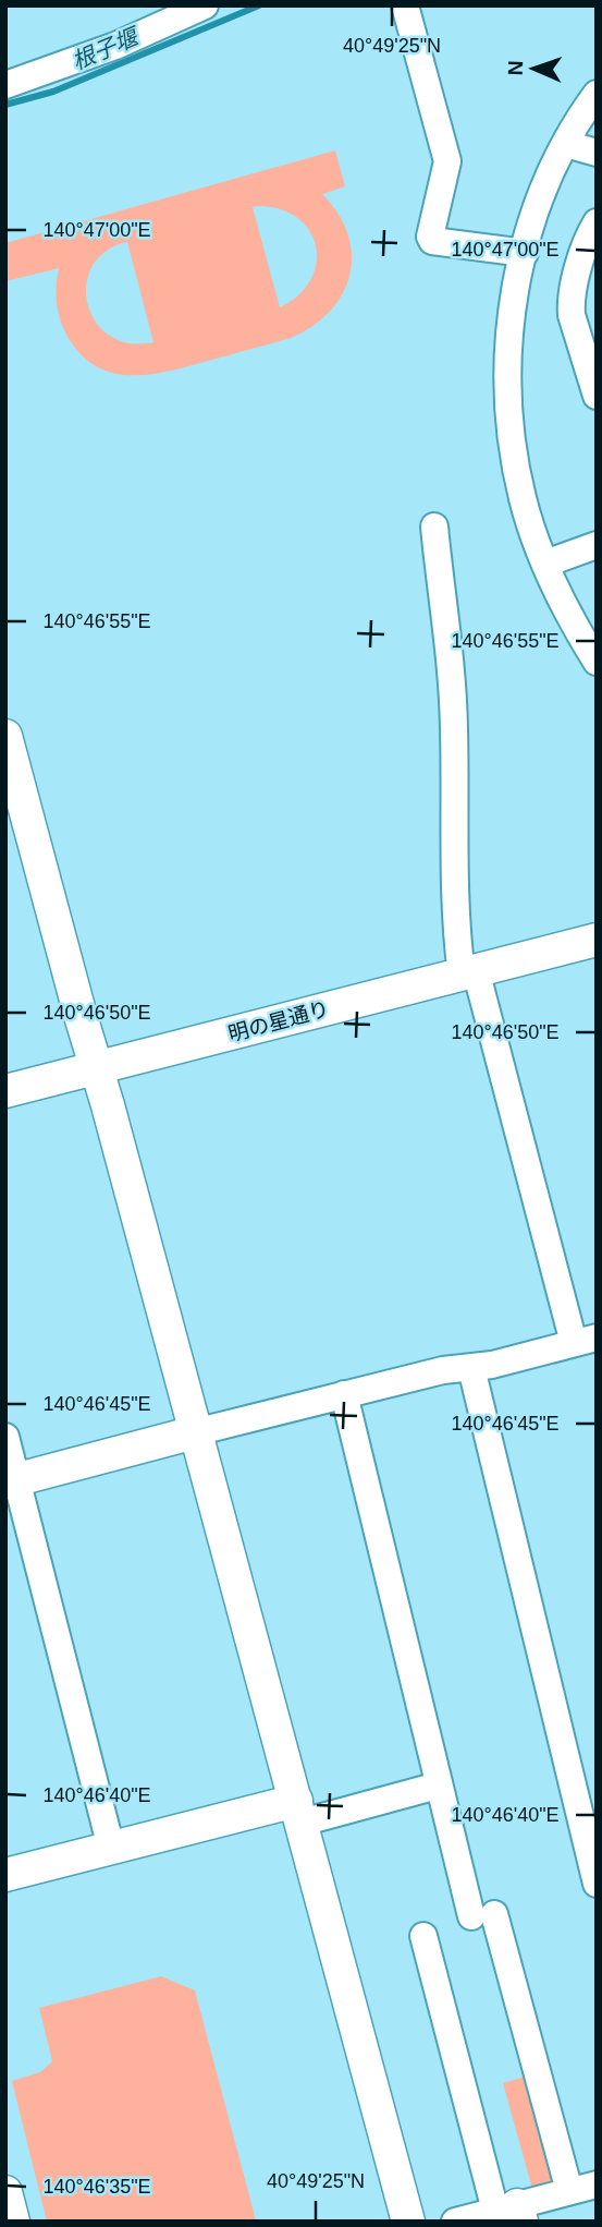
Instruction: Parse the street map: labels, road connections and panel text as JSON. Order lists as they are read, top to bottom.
{
  "streets": {
    "street": ["明の星通り"]
  },
  "water": ["根子堰"],
  "north": "left",
  "coordinates": [
    "40°49'25\"N",
    "140°47'00\"E",
    "140°46'55\"E",
    "140°46'50\"E",
    "140°46'45\"E",
    "140°46'40\"E",
    "140°46'35\"E"
  ]
}
